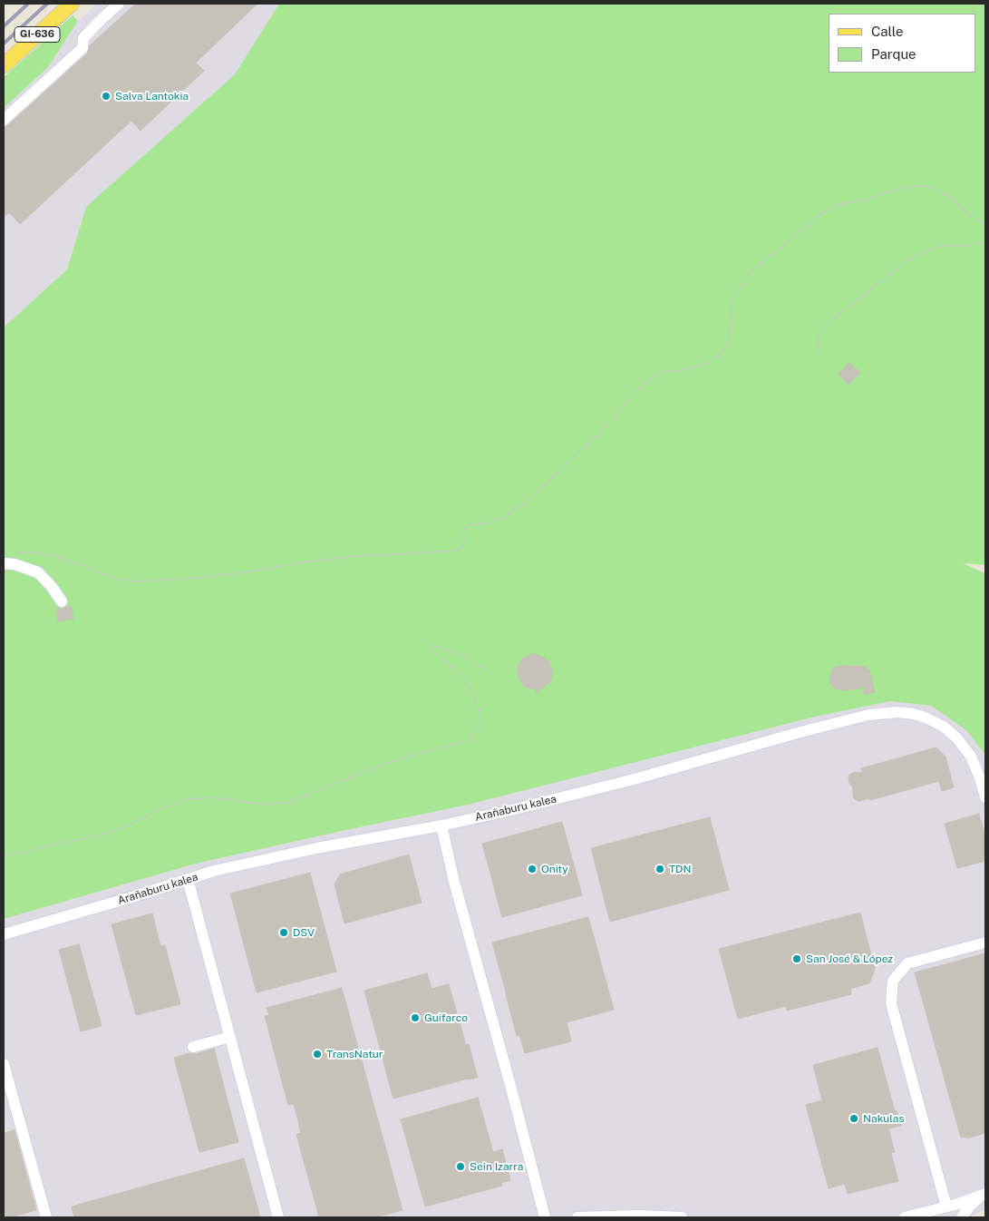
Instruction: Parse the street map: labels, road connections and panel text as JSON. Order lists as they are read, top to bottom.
{
  "streets": {
    "main road": ["GI-636"],
    "lane": ["Arañaburu kalea"]
  },
  "places": [
    "Salva Lantokia",
    "Onity",
    "TDN",
    "DSV",
    "San José & López",
    "Guifarco",
    "TransNatur",
    "Nakulas",
    "Sein Izarra"
  ],
  "legend": ["Calle", "Parque"]
}
